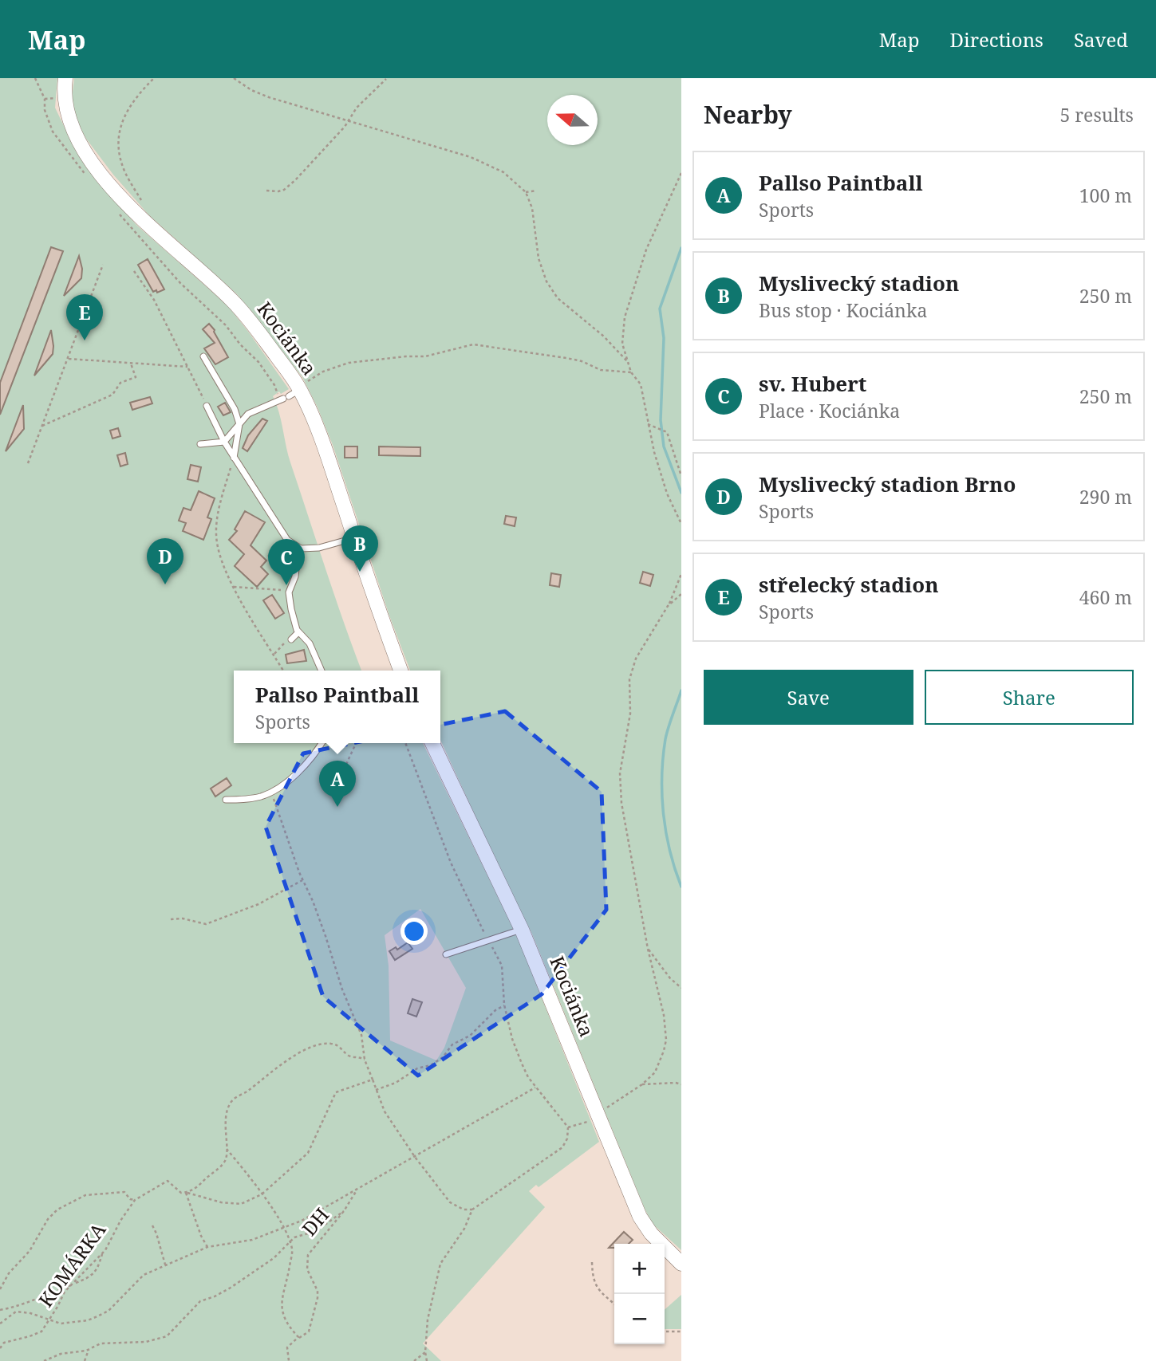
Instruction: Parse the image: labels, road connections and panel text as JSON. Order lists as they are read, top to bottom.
{
  "streets": {
    "street": ["Kociánka"],
    "path": ["DH", "KOMÁRKA"]
  },
  "north": "left",
  "page": {
    "header": "Map",
    "nav": ["Map", "Directions", "Saved"],
    "heading": ["Nearby", "5 results"],
    "list": [
      {
        "mark": "A",
        "name": "Pallso Paintball",
        "note": "Sports",
        "value": "100 m"
      },
      {
        "mark": "B",
        "name": "Myslivecký stadion",
        "note": "Bus stop · Kociánka",
        "value": "250 m"
      },
      {
        "mark": "C",
        "name": "sv. Hubert",
        "note": "Place · Kociánka",
        "value": "250 m"
      },
      {
        "mark": "D",
        "name": "Myslivecký stadion Brno",
        "note": "Sports",
        "value": "290 m"
      },
      {
        "mark": "E",
        "name": "střelecký stadion",
        "note": "Sports",
        "value": "460 m"
      }
    ],
    "pins": [
      "E",
      "B",
      "D",
      "C",
      "A"
    ],
    "buttons": ["Save", "Share"],
    "popup": ["Pallso Paintball", "Sports"],
    "map_buttons": ["+", "−"]
  }
}
